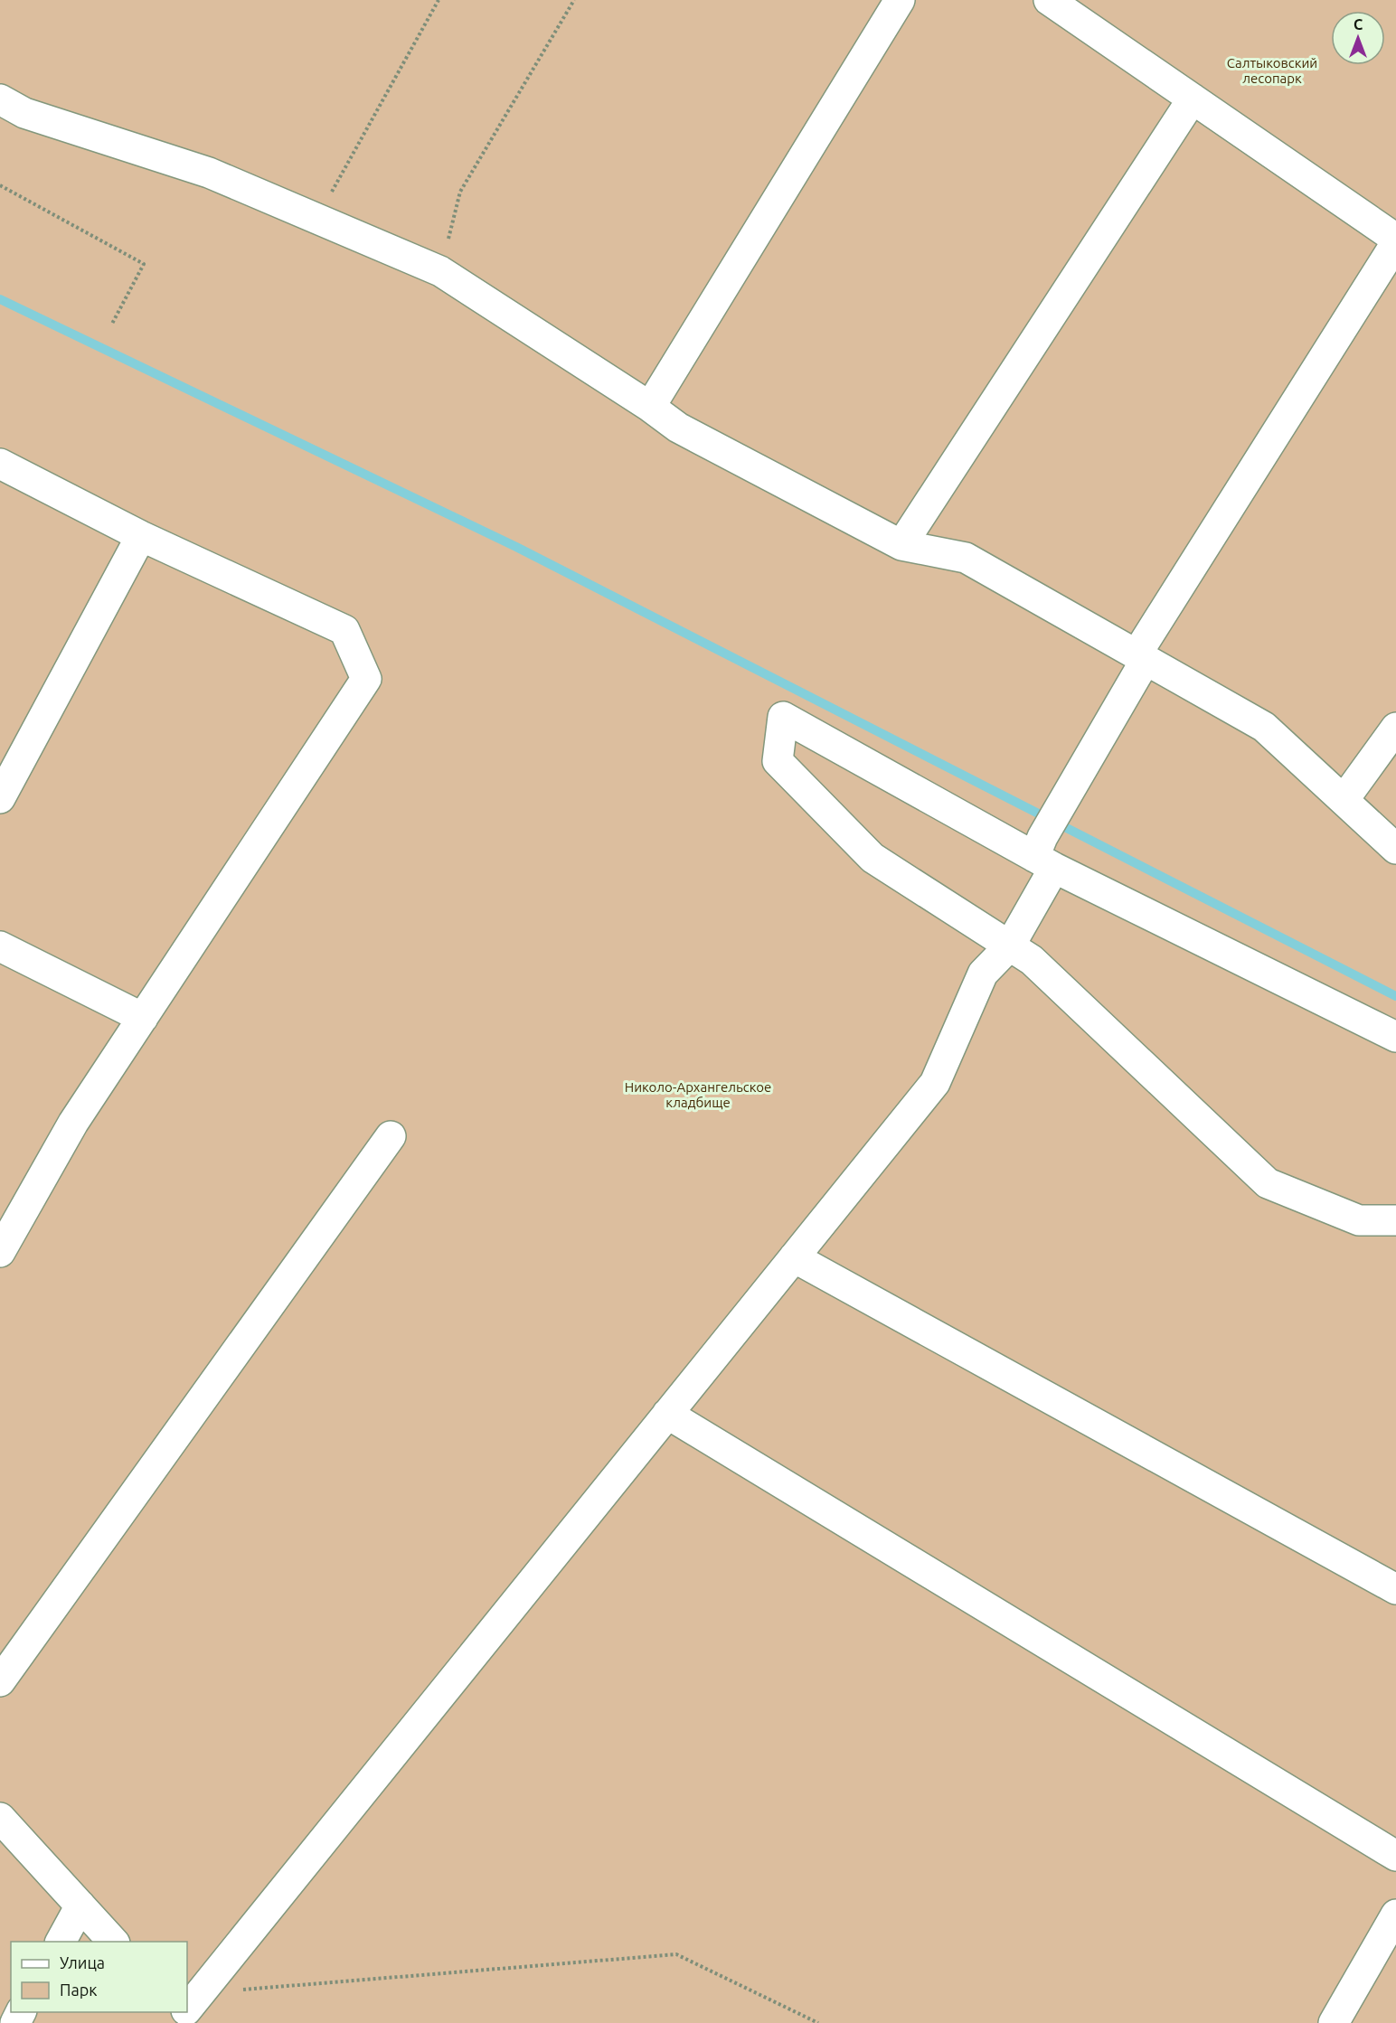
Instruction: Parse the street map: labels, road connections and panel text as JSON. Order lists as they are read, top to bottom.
{
  "parks": ["Салтыковский лесопарк", "Николо-Архангельское кладбище"],
  "legend": ["Улица", "Парк"],
  "north": "top"
}
